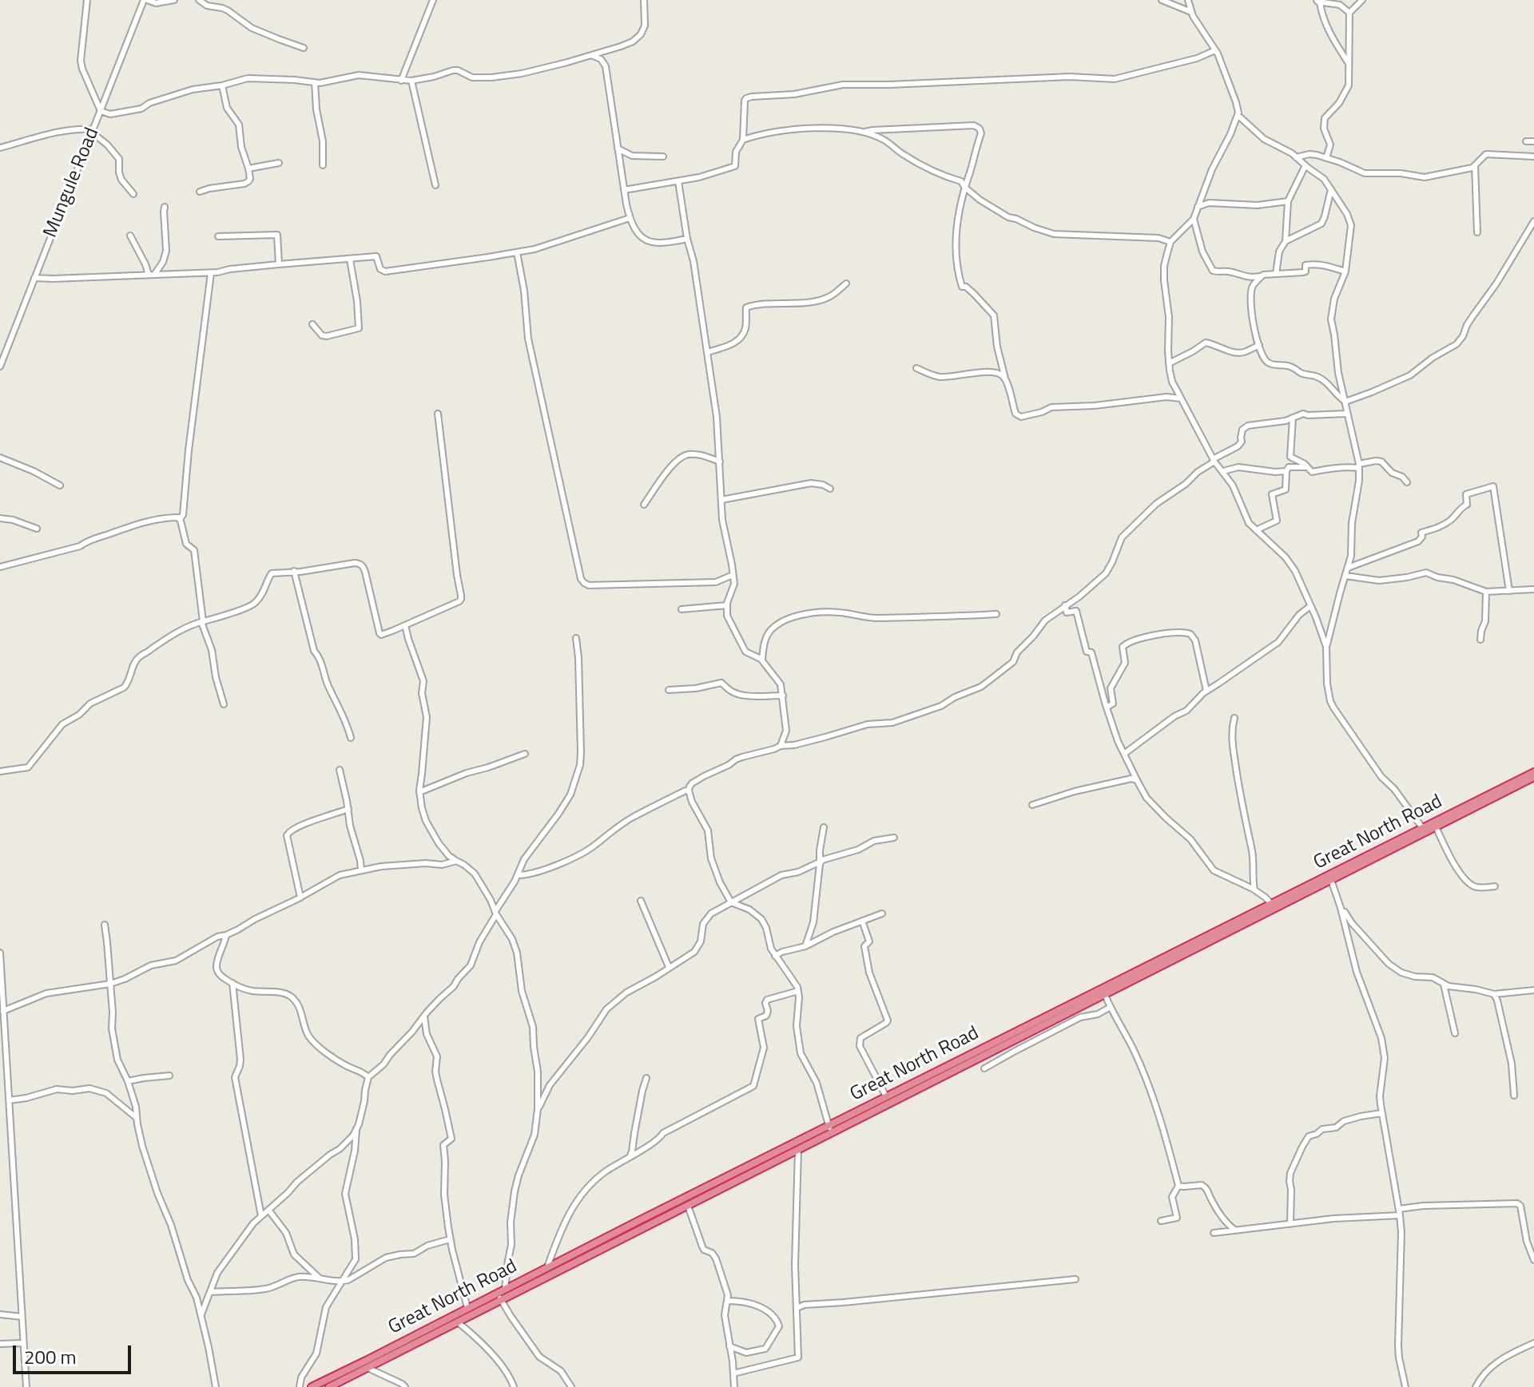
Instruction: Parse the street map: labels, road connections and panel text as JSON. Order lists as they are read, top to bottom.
{
  "streets": {
    "highway": ["Great North Road"],
    "street": ["Mungule Road"]
  },
  "scale_bar": "200 m"
}
